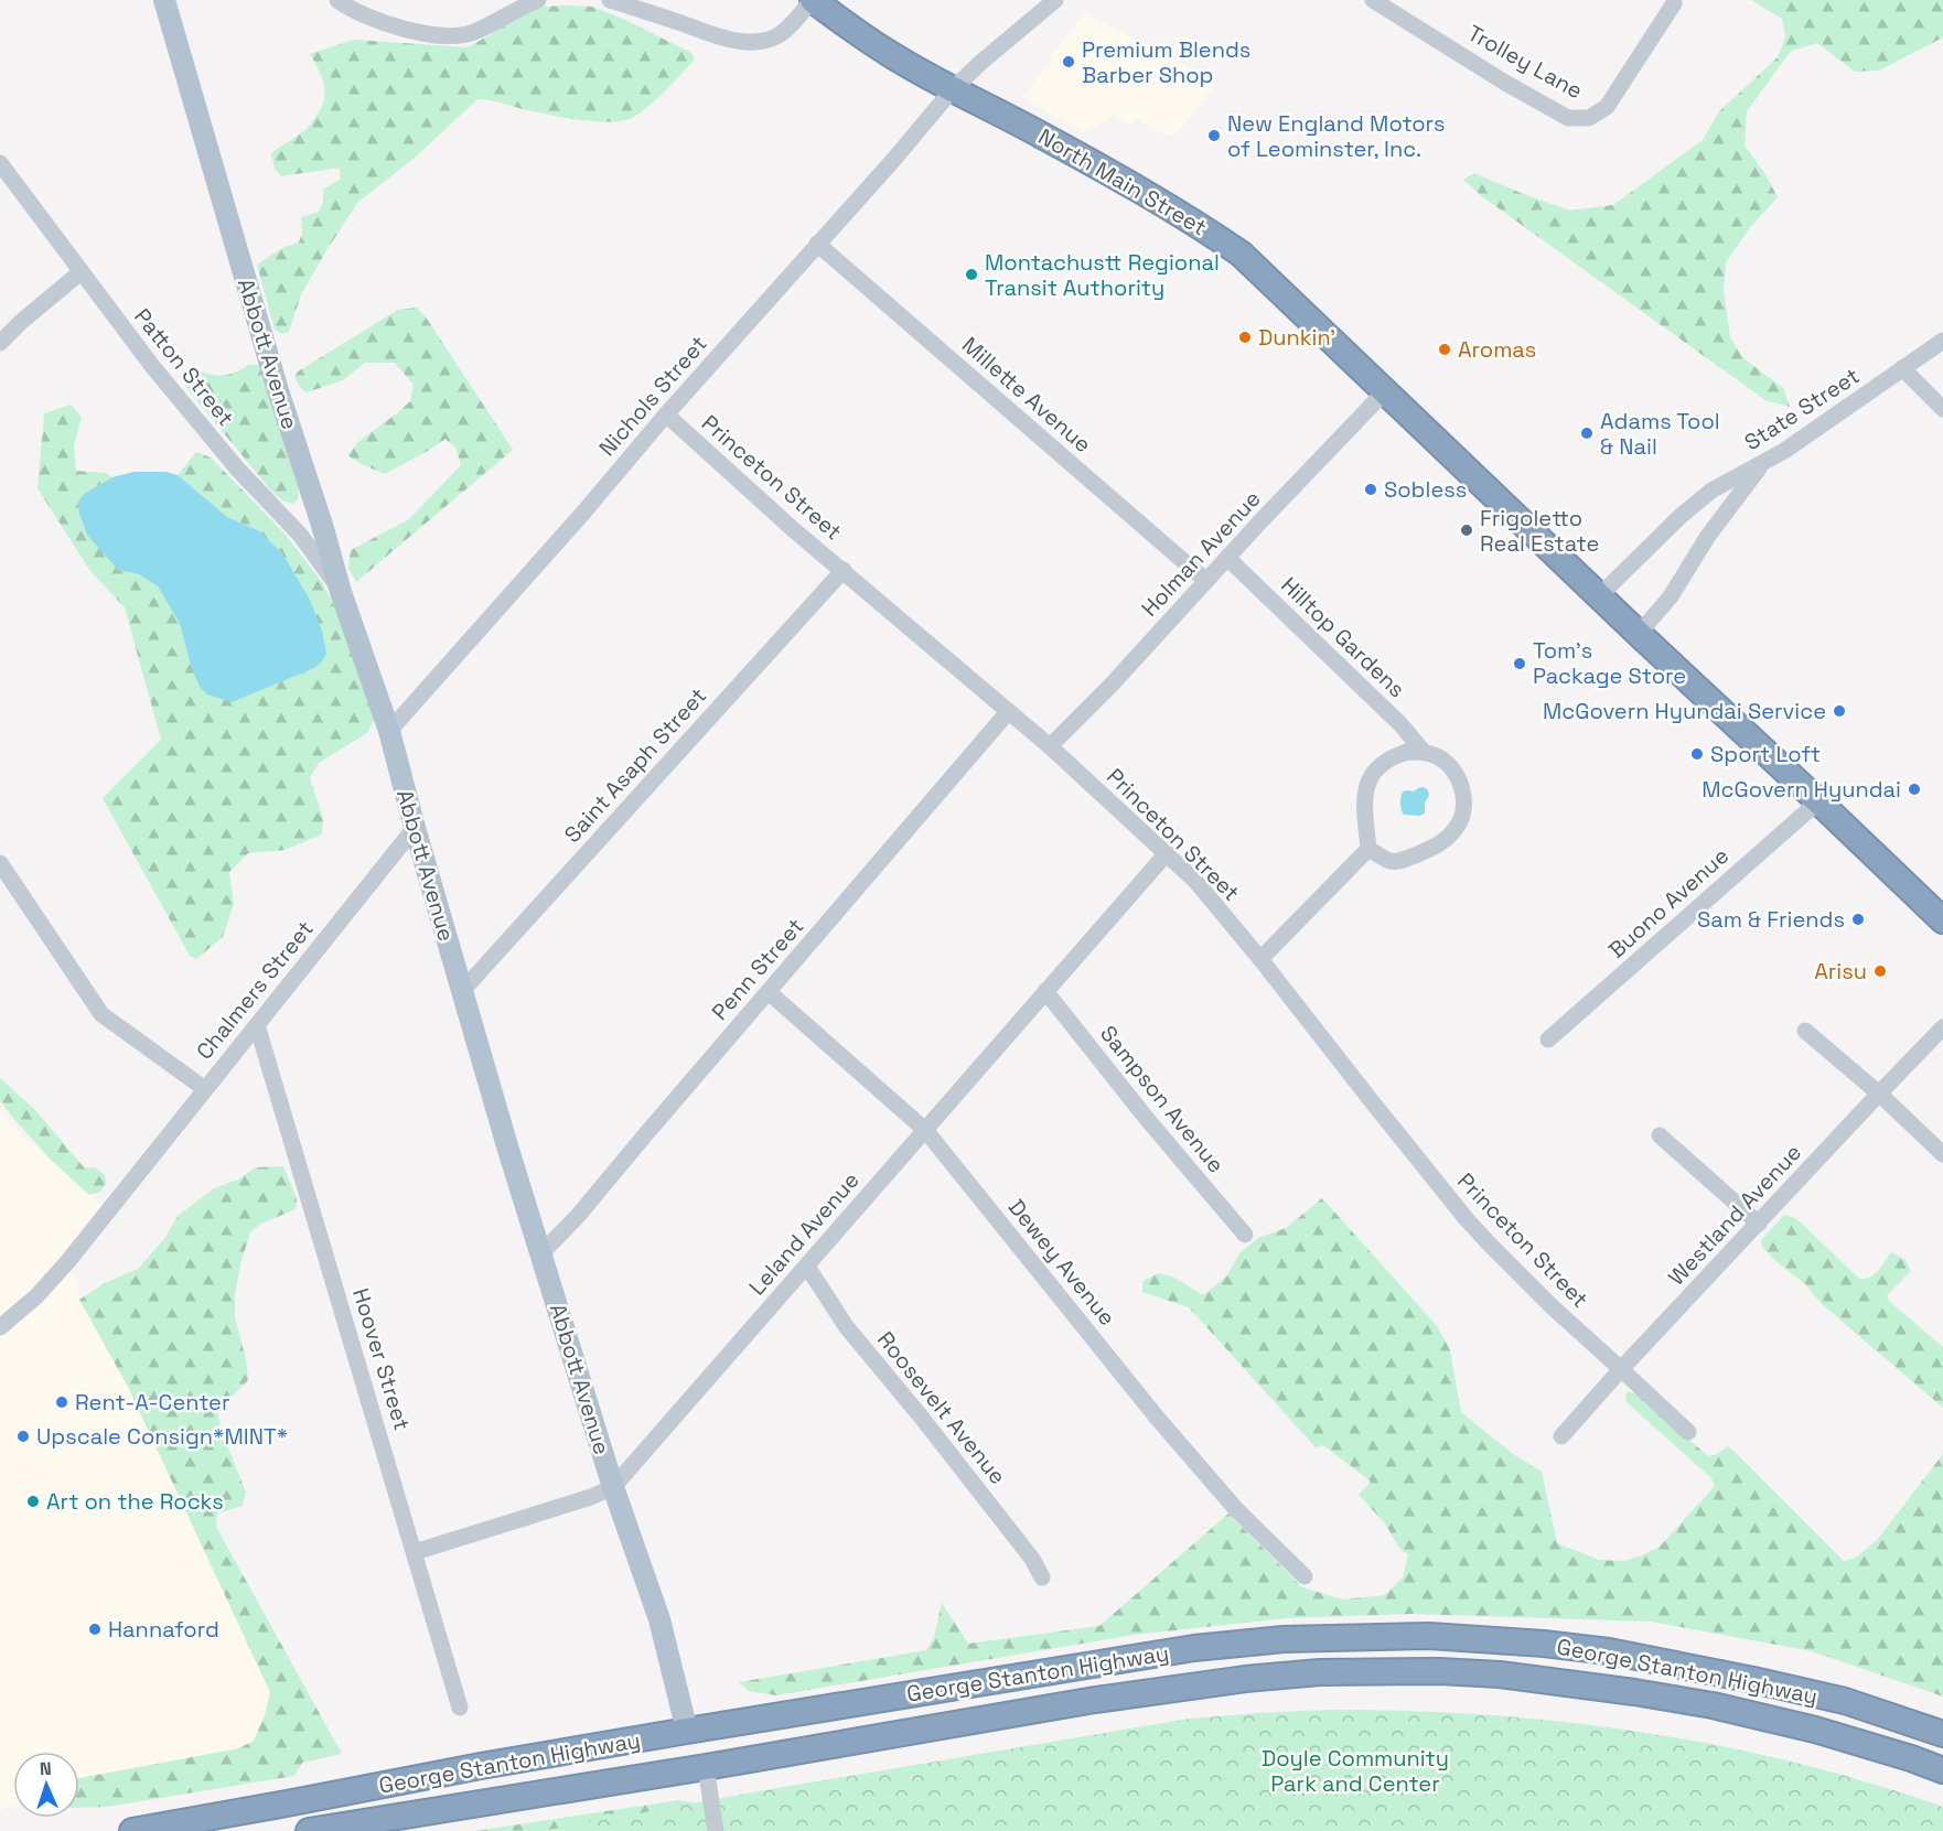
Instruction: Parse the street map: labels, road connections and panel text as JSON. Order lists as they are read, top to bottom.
{
  "streets": {
    "highway": ["North Main Street", "George Stanton Highway"],
    "main road": ["Abbott Avenue"],
    "street": [
      "Trolley Lane",
      "Patton Street",
      "Millette Avenue",
      "Nichols Street",
      "State Street",
      "Princeton Street",
      "Holman Avenue",
      "Hilltop Gardens",
      "Saint Asaph Street",
      "Buono Avenue",
      "Penn Street",
      "Chalmers Street",
      "Sampson Avenue",
      "Westland Avenue",
      "Leland Avenue",
      "Dewey Avenue",
      "Hoover Street",
      "Roosevelt Avenue"
    ]
  },
  "crossings": [
    ["North Main Street", "Nichols Street"],
    ["North Main Street", "State Street"],
    ["North Main Street", "Holman Avenue"],
    ["North Main Street", "Buono Avenue"],
    ["Abbott Avenue", "Patton Street"],
    ["Abbott Avenue", "Nichols Street"],
    ["Abbott Avenue", "Saint Asaph Street"],
    ["Abbott Avenue", "Penn Street"],
    ["Abbott Avenue", "Chalmers Street"],
    ["Abbott Avenue", "Leland Avenue"],
    ["Abbott Avenue", "George Stanton Highway"],
    ["Millette Avenue", "Nichols Street"],
    ["Millette Avenue", "Holman Avenue"],
    ["Nichols Street", "Princeton Street"],
    ["Princeton Street", "Holman Avenue"],
    ["Princeton Street", "Saint Asaph Street"],
    ["Princeton Street", "Penn Street"],
    ["Princeton Street", "Westland Avenue"],
    ["Princeton Street", "Leland Avenue"],
    ["Holman Avenue", "Hilltop Gardens"],
    ["Penn Street", "Dewey Avenue"],
    ["Chalmers Street", "Hoover Street"],
    ["Sampson Avenue", "Leland Avenue"],
    ["Leland Avenue", "Dewey Avenue"],
    ["Leland Avenue", "Hoover Street"],
    ["Leland Avenue", "Roosevelt Avenue"]
  ],
  "parks": ["Doyle Community Park and Center"],
  "places": [
    "Premium Blends Barber Shop",
    "New England Motors of Leominster, Inc.",
    "Montachustt Regional Transit Authority",
    "Dunkin'",
    "Aromas",
    "Adams Tool & Nail",
    "Sobless",
    "Frigoletto Real Estate",
    "Tom's Package Store",
    "McGovern Hyundai Service",
    "Sport Loft",
    "McGovern Hyundai",
    "Sam & Friends",
    "Arisu",
    "Rent-A-Center",
    "Upscale Consign*MINT*",
    "Art on the Rocks",
    "Hannaford"
  ],
  "north": "top"
}
